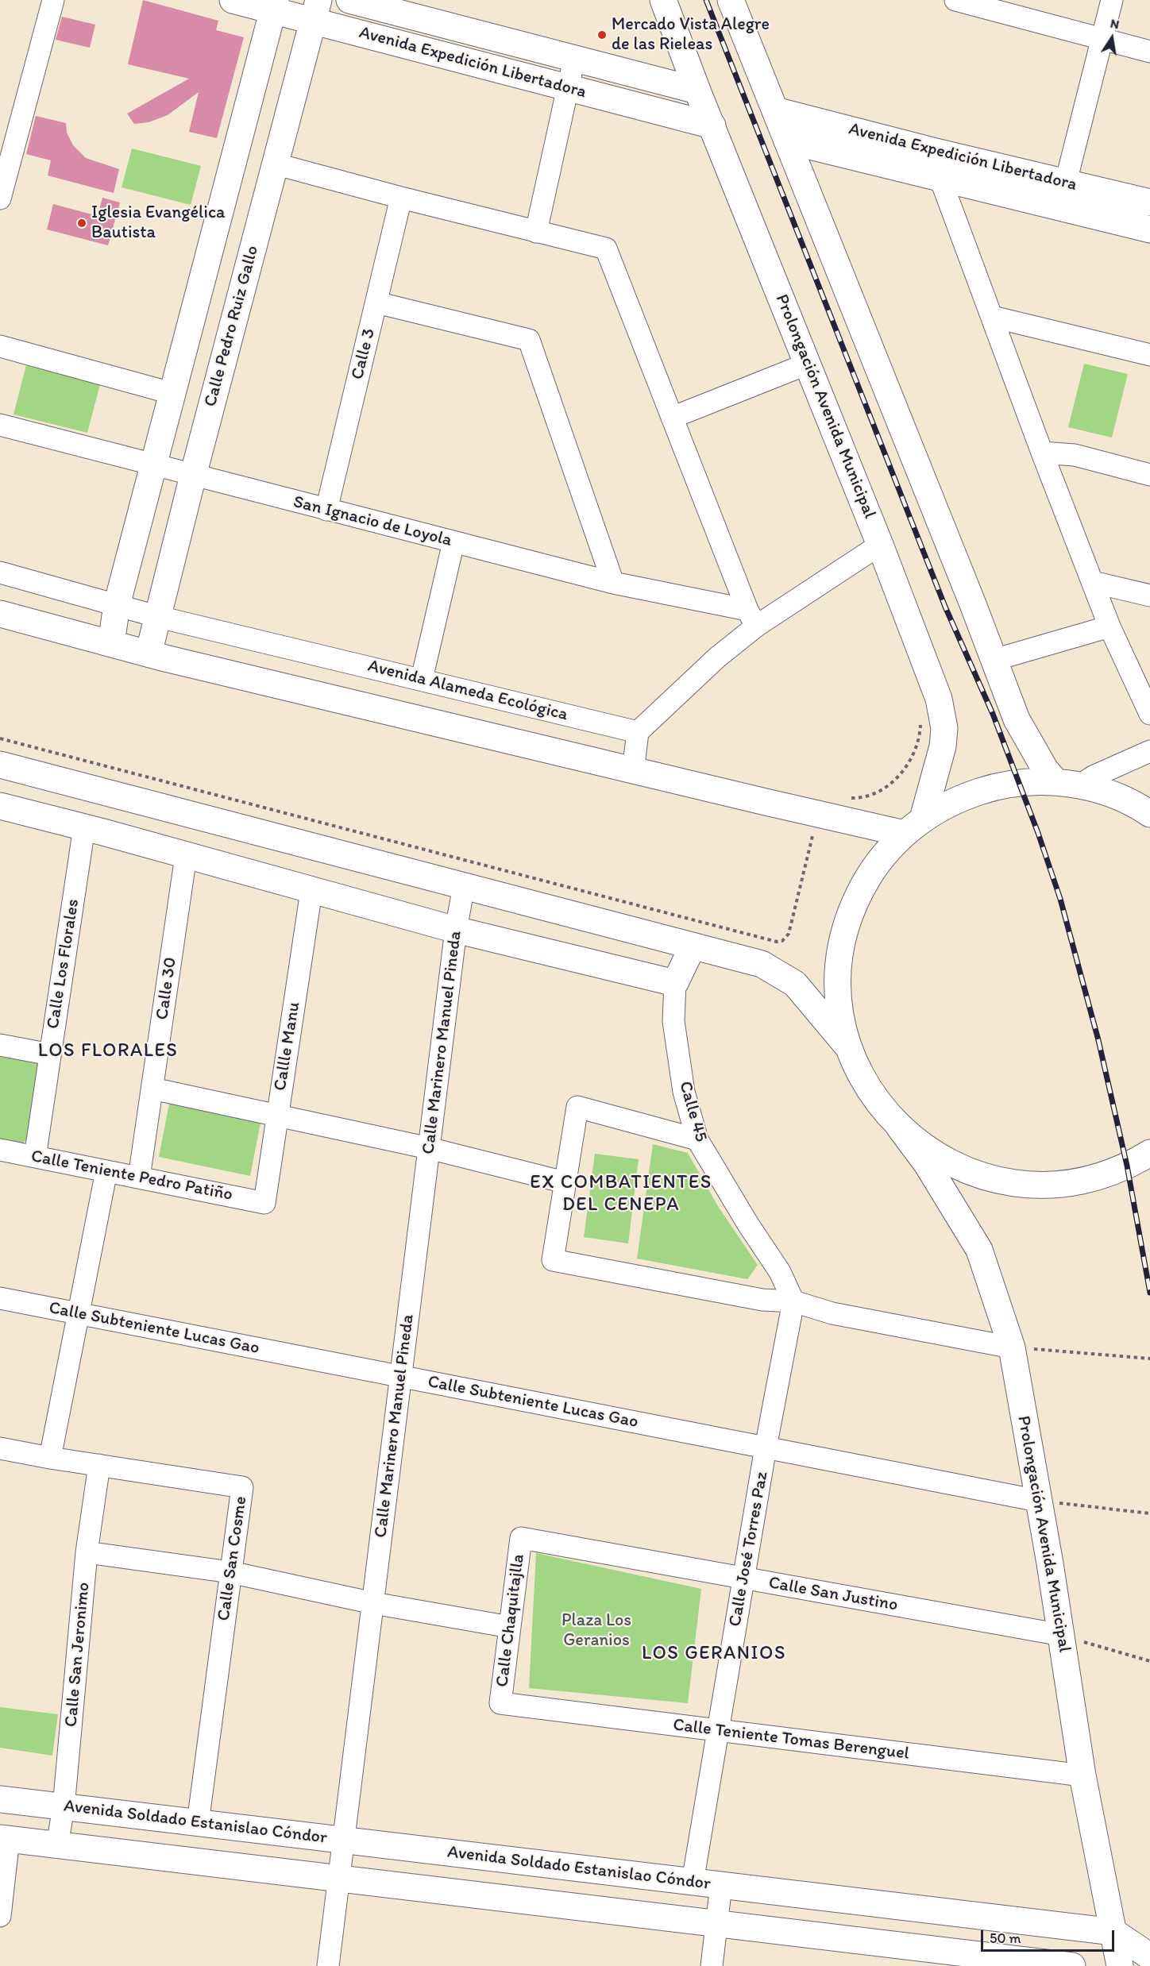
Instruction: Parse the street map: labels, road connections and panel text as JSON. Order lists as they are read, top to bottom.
{
  "streets": {
    "street": [
      "Avenida Expedición Libertadora",
      "Calle Pedro Ruiz Gallo",
      "Calle 3",
      "Prolongación Avenida Municipal",
      "San Ignacio de Loyola",
      "Avenida Alameda Ecológica",
      "Calle Los Florales",
      "Calle 30",
      "Calle Marinero Manuel Pineda",
      "Callle Manu",
      "Calle 45",
      "Calle Teniente Pedro Patiño",
      "Calle Subteniente Lucas Gao",
      "Calle José Torres Paz",
      "Calle San Cosme",
      "Calle San Justino",
      "Calle Chaquitajlla",
      "Calle San Jeronimo",
      "Calle Teniente Tomas Berenguel",
      "Avenida Soldado Estanislao Cóndor"
    ]
  },
  "crossings": [
    ["Avenida Expedición Libertadora", "Calle Pedro Ruiz Gallo"],
    ["Avenida Expedición Libertadora", "Prolongación Avenida Municipal"],
    ["Calle Pedro Ruiz Gallo", "San Ignacio de Loyola"],
    ["Calle Pedro Ruiz Gallo", "Avenida Alameda Ecológica"],
    ["Calle 3", "San Ignacio de Loyola"],
    ["Prolongación Avenida Municipal", "Calle Subteniente Lucas Gao"],
    ["Prolongación Avenida Municipal", "Calle San Justino"],
    ["Prolongación Avenida Municipal", "Calle Teniente Tomas Berenguel"],
    ["Prolongación Avenida Municipal", "Avenida Soldado Estanislao Cóndor"],
    ["Calle Los Florales", "Calle Teniente Pedro Patiño"],
    ["Calle 30", "Calle Teniente Pedro Patiño"],
    ["Calle Marinero Manuel Pineda", "Calle Subteniente Lucas Gao"],
    ["Calle Marinero Manuel Pineda", "Avenida Soldado Estanislao Cóndor"],
    ["Callle Manu", "Calle Teniente Pedro Patiño"],
    ["Calle 45", "Calle José Torres Paz"],
    ["Calle Subteniente Lucas Gao", "Calle José Torres Paz"],
    ["Calle José Torres Paz", "Calle San Justino"],
    ["Calle José Torres Paz", "Calle Teniente Tomas Berenguel"],
    ["Calle José Torres Paz", "Avenida Soldado Estanislao Cóndor"],
    ["Calle San Cosme", "Calle San Jeronimo"],
    ["Calle San Cosme", "Avenida Soldado Estanislao Cóndor"],
    ["Calle San Justino", "Calle Chaquitajlla"],
    ["Calle Chaquitajlla", "Calle Teniente Tomas Berenguel"],
    ["Calle San Jeronimo", "Avenida Soldado Estanislao Cóndor"]
  ],
  "districts": ["LOS FLORALES", "EX COMBATIENTES DEL CENEPA", "LOS GERANIOS"],
  "parks": ["Plaza Los Geranios"],
  "places": ["Mercado Vista Alegre de las Rieleas", "Iglesia Evangélica Bautista"],
  "scale_bar": "50 m",
  "north": "top"
}
